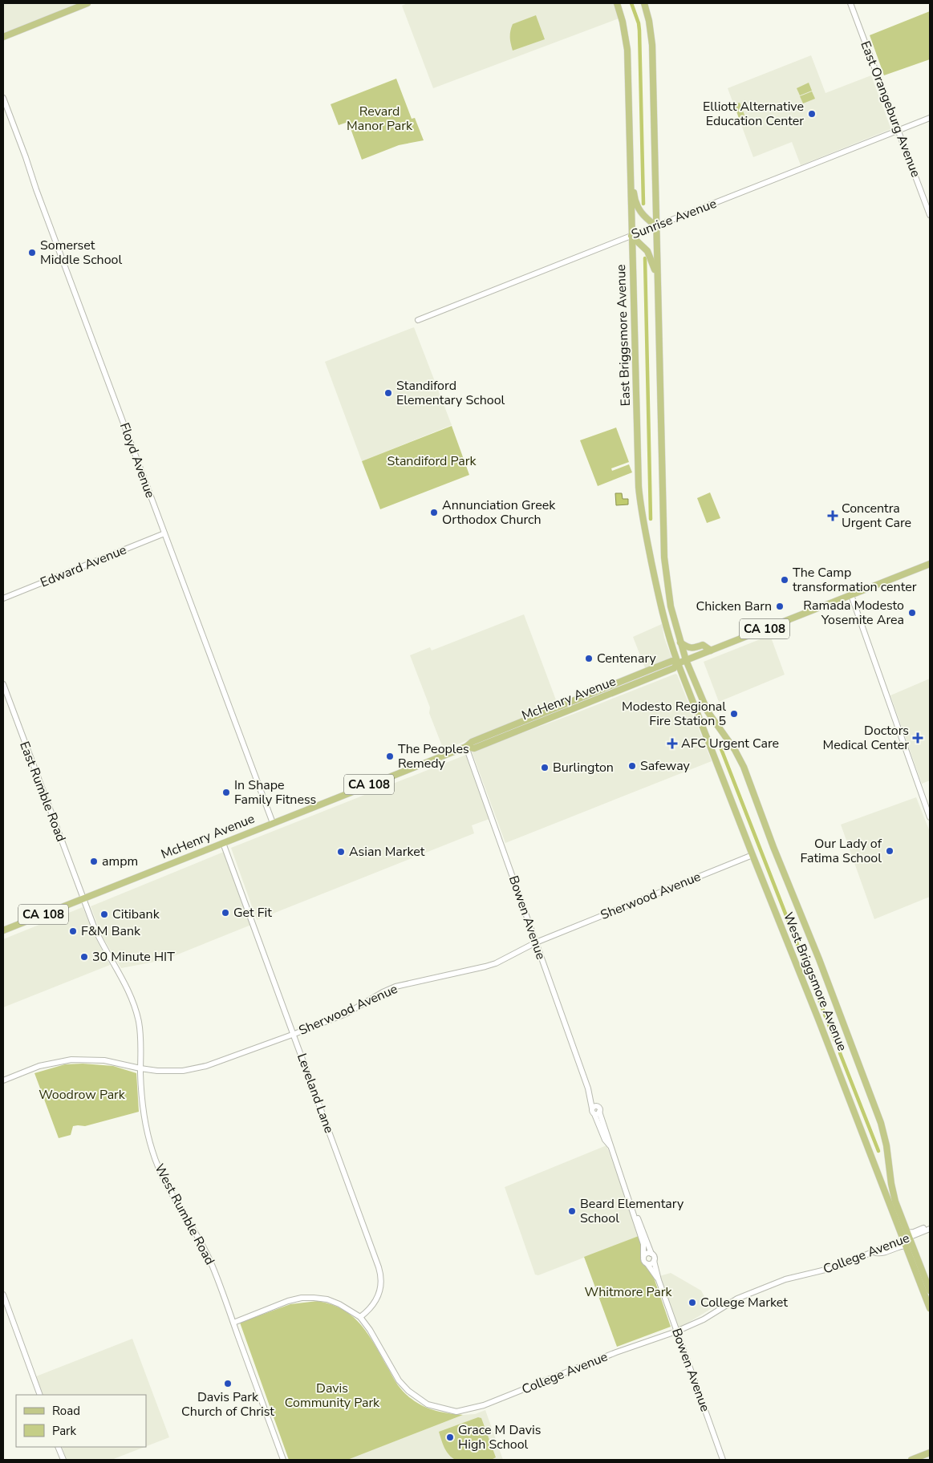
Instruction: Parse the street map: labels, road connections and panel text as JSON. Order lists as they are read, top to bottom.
{
  "streets": {
    "main road": [
      "East Briggsmore Avenue",
      "CA 108",
      "McHenry Avenue",
      "West Briggsmore Avenue"
    ],
    "street": [
      "East Orangeburg Avenue",
      "Sunrise Avenue",
      "Floyd Avenue",
      "Edward Avenue",
      "East Rumble Road",
      "Sherwood Avenue",
      "Bowen Avenue",
      "Leveland Lane",
      "West Rumble Road",
      "College Avenue"
    ]
  },
  "crossings": [
    ["East Orangeburg Avenue", "Sunrise Avenue"],
    ["Sunrise Avenue", "East Briggsmore Avenue"],
    ["East Briggsmore Avenue", "McHenry Avenue"],
    ["East Briggsmore Avenue", "West Briggsmore Avenue"],
    ["Floyd Avenue", "Edward Avenue"],
    ["Floyd Avenue", "McHenry Avenue"],
    ["McHenry Avenue", "East Rumble Road"],
    ["McHenry Avenue", "Bowen Avenue"],
    ["McHenry Avenue", "West Briggsmore Avenue"],
    ["McHenry Avenue", "Leveland Lane"],
    ["McHenry Avenue", "West Rumble Road"],
    ["East Rumble Road", "West Rumble Road"],
    ["Sherwood Avenue", "Bowen Avenue"],
    ["Sherwood Avenue", "West Briggsmore Avenue"],
    ["Sherwood Avenue", "Leveland Lane"],
    ["Sherwood Avenue", "West Rumble Road"],
    ["Bowen Avenue", "College Avenue"],
    ["West Briggsmore Avenue", "College Avenue"],
    ["Leveland Lane", "College Avenue"],
    ["West Rumble Road", "College Avenue"]
  ],
  "parks": [
    "Revard Manor Park",
    "Standiford Park",
    "Woodrow Park",
    "Whitmore Park",
    "Davis Community Park"
  ],
  "places": {
    "other": [
      "Elliott Alternative Education Center",
      "Somerset Middle School",
      "Standiford Elementary School",
      "Annunciation Greek Orthodox Church",
      "The Camp transformation center",
      "Chicken Barn",
      "Ramada Modesto Yosemite Area",
      "Centenary",
      "Modesto Regional Fire Station 5",
      "The Peoples Remedy",
      "Safeway",
      "Burlington",
      "In Shape Family Fitness",
      "Our Lady of Fatima School",
      "Asian Market",
      "ampm",
      "Get Fit",
      "Citibank",
      "F&M Bank",
      "30 Minute HIT",
      "Beard Elementary School",
      "College Market",
      "Davis Park Church of Christ",
      "Grace M Davis High School"
    ],
    "health": ["Concentra Urgent Care", "Doctors Medical Center", "AFC Urgent Care"]
  },
  "legend": ["Road", "Park"]
}
